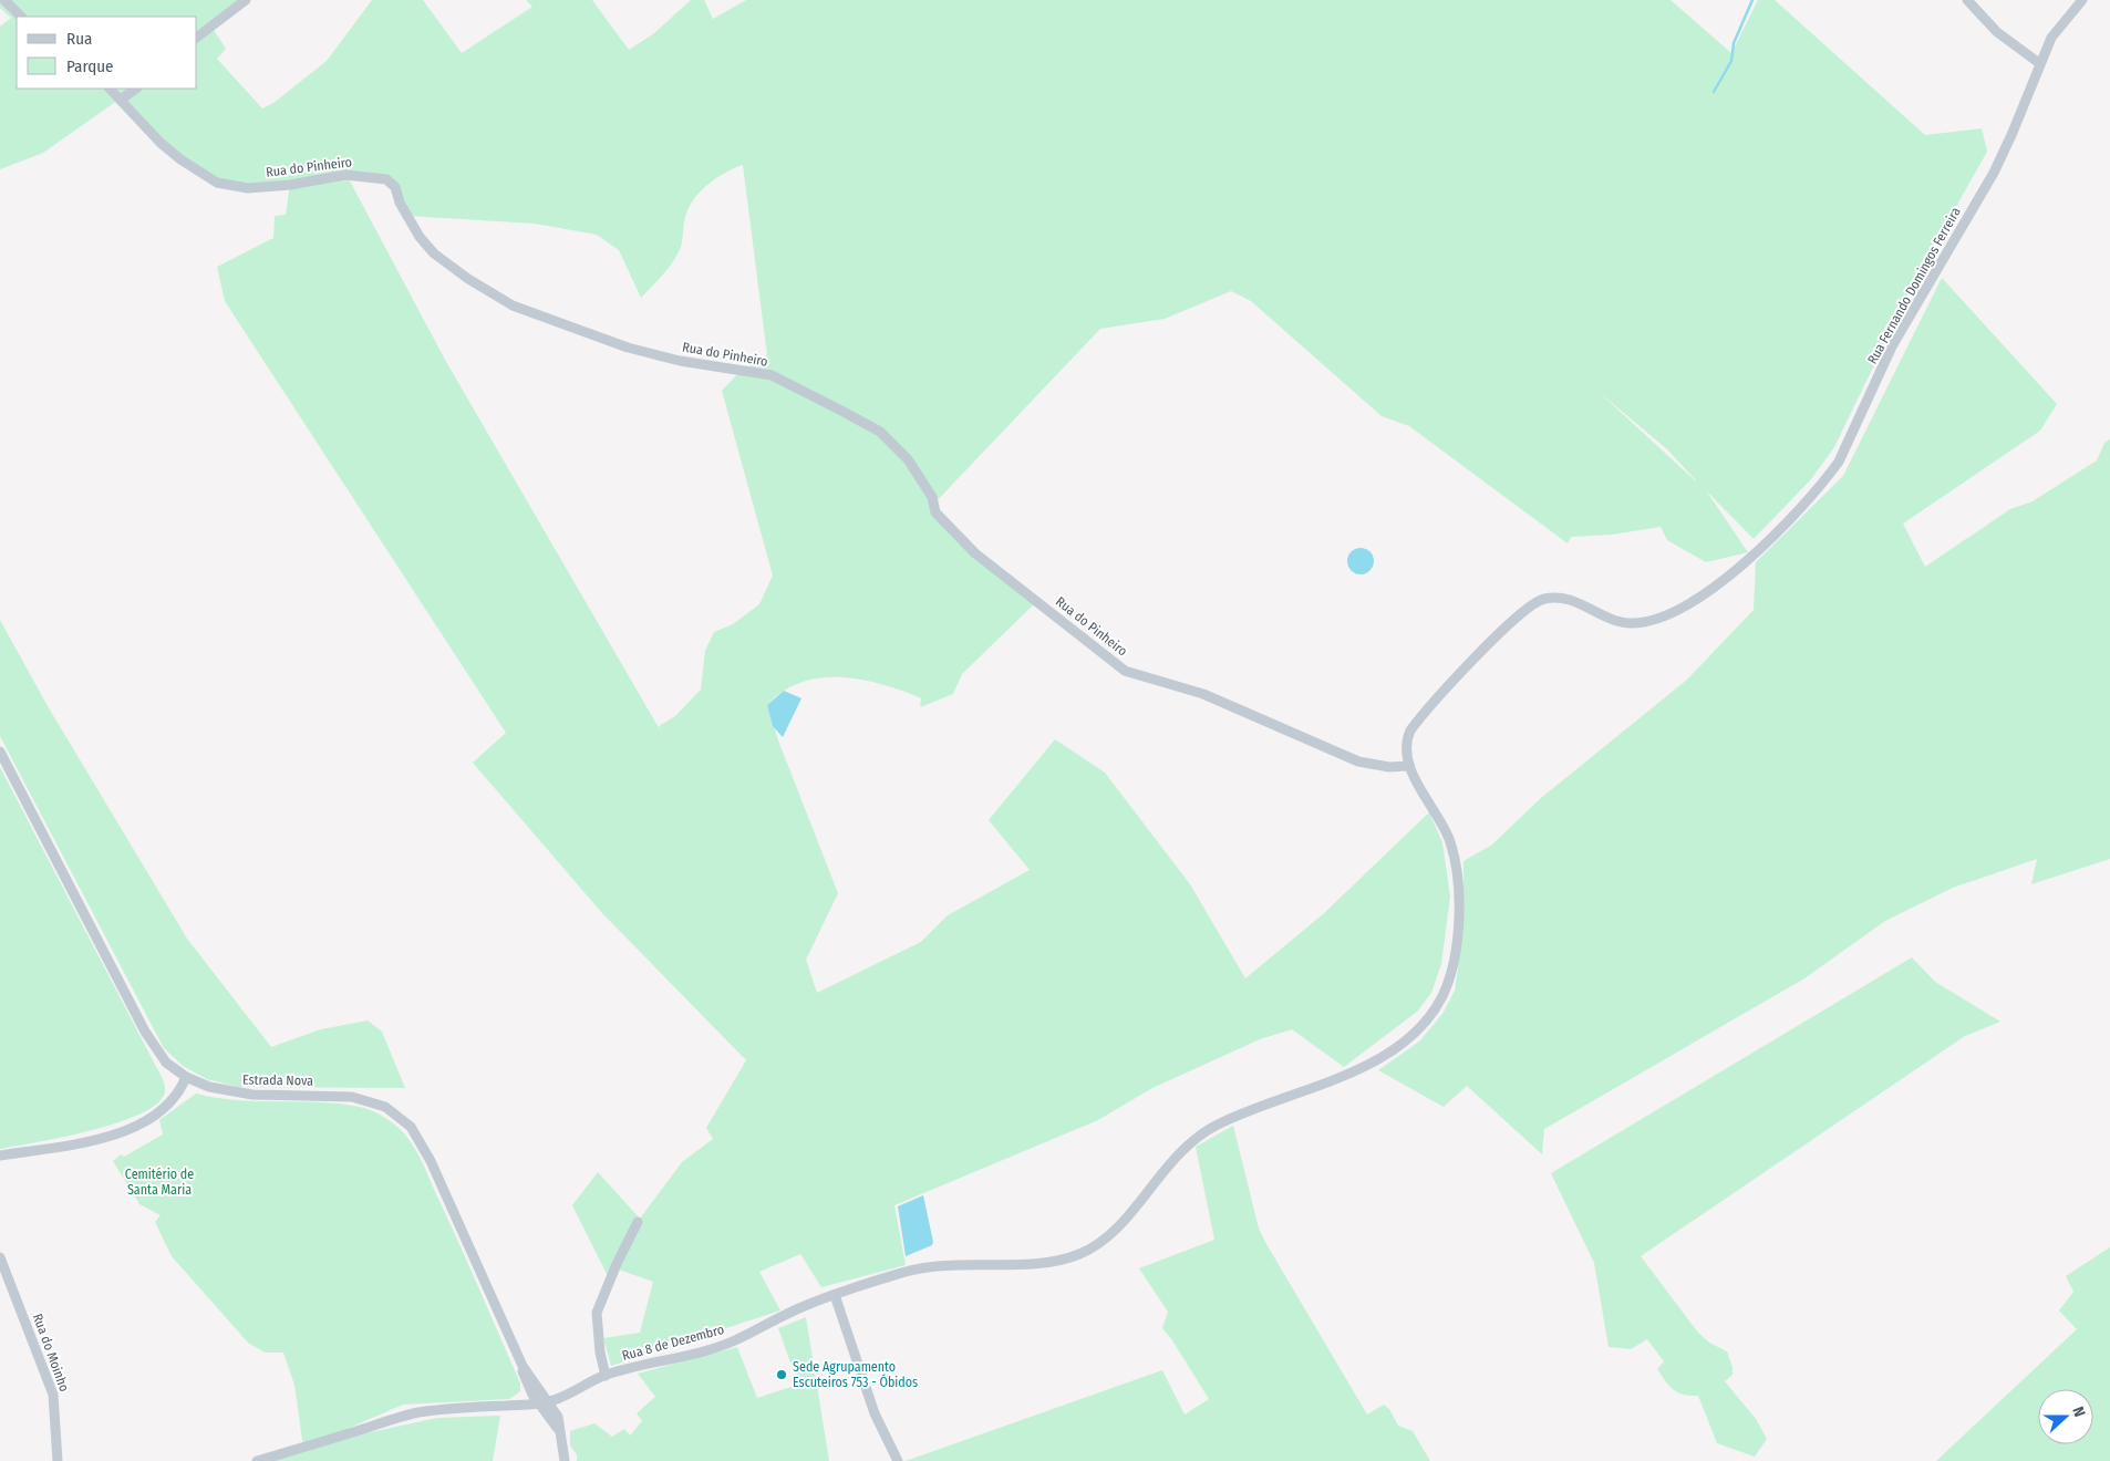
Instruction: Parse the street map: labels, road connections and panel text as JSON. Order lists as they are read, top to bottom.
{
  "streets": {
    "street": [
      "Rua do Pinheiro",
      "Rua Fernando Domingos Ferreira",
      "Estrada Nova",
      "Rua 8 de Dezembro",
      "Rua do Moinho"
    ]
  },
  "crossings": [
    ["Rua do Pinheiro", "Rua Fernando Domingos Ferreira"],
    ["Rua Fernando Domingos Ferreira", "Rua 8 de Dezembro"],
    ["Estrada Nova", "Rua 8 de Dezembro"]
  ],
  "parks": ["Cemitério de Santa Maria"],
  "places": ["Sede Agrupamento Escuteiros 753 - Óbidos"],
  "legend": ["Rua", "Parque"],
  "north": "right"
}
